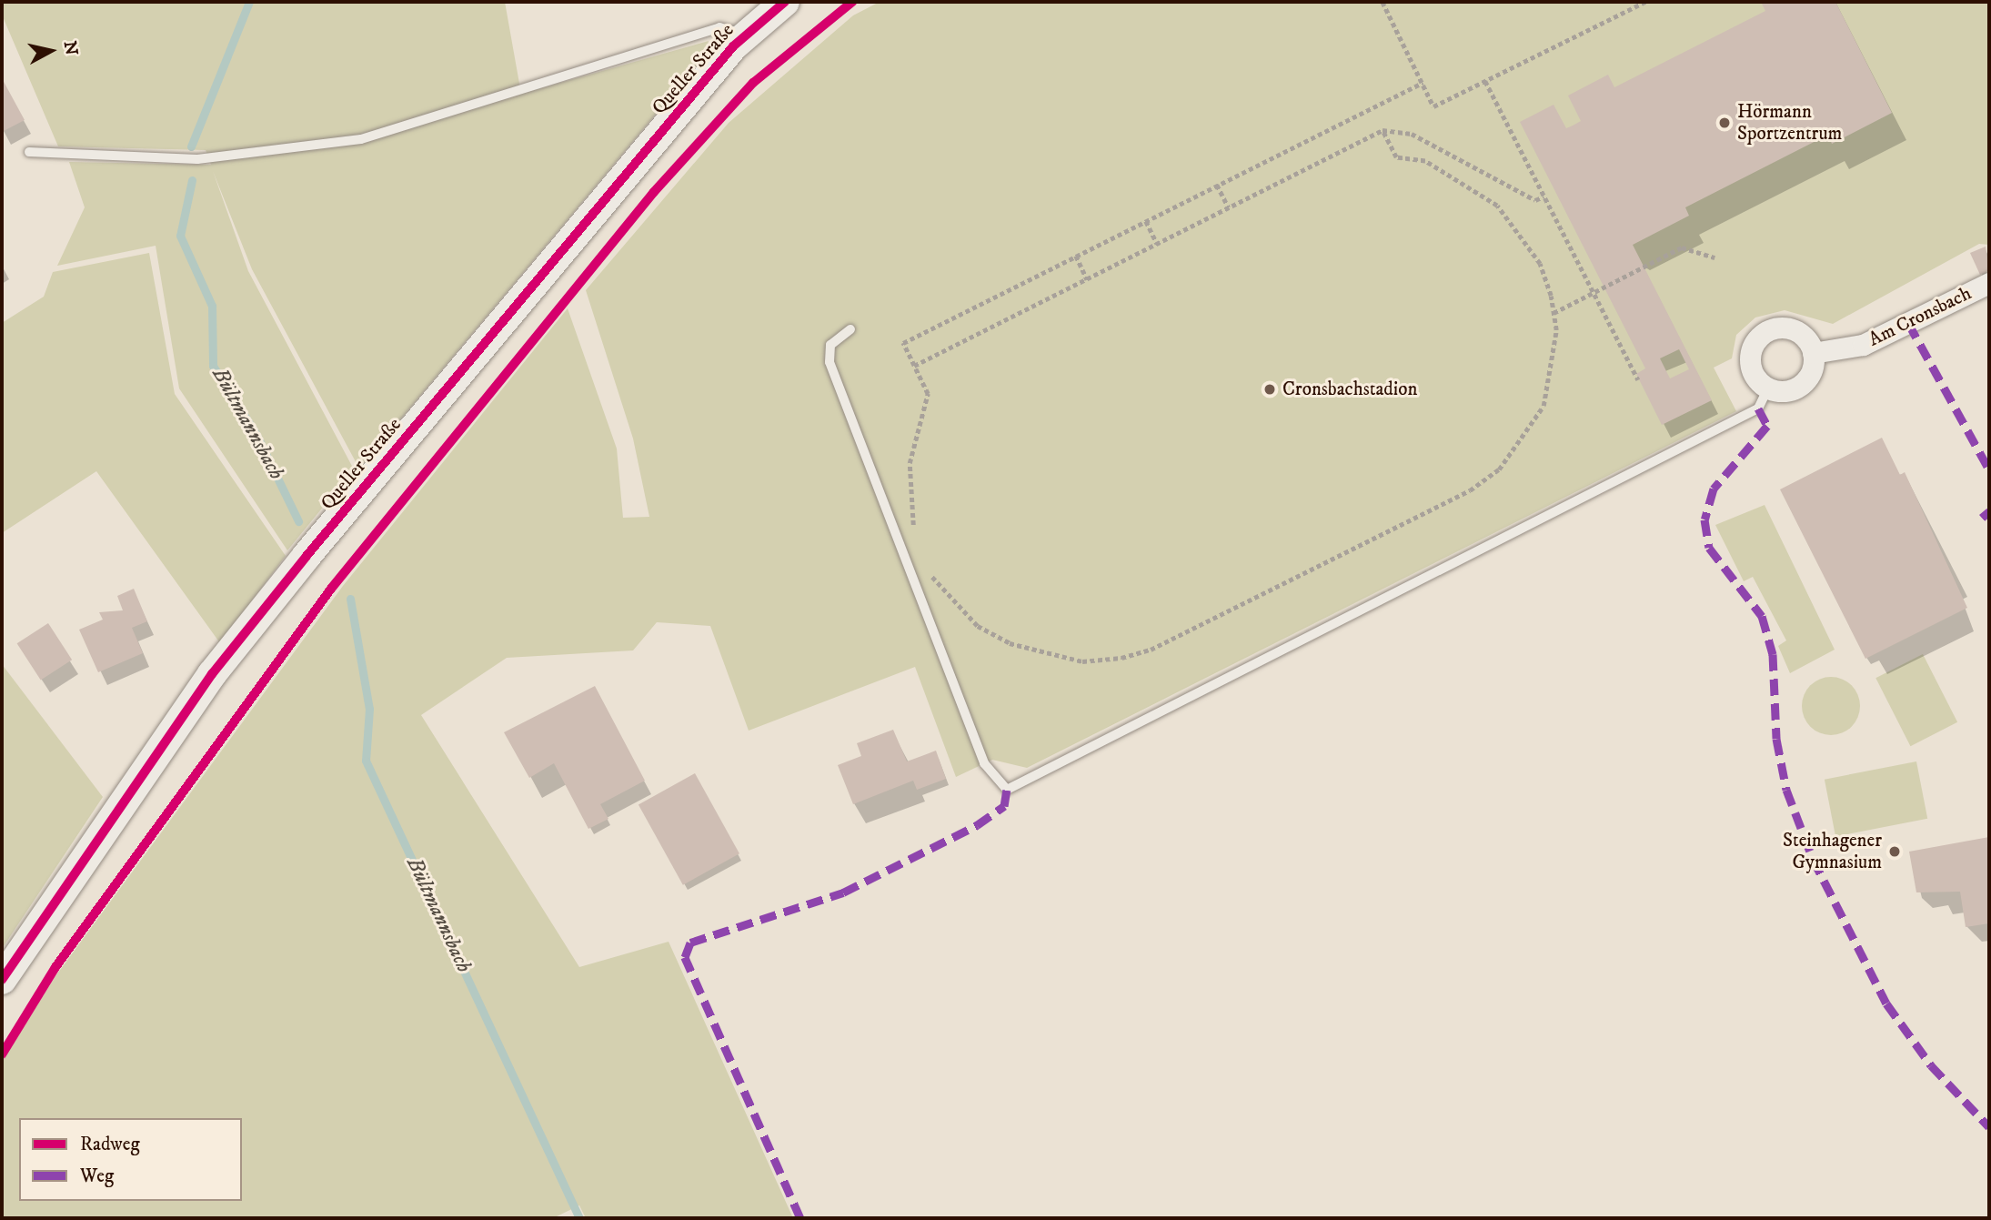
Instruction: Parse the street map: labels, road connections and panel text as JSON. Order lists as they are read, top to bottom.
{
  "streets": {
    "main road": ["Queller Straße"],
    "street": ["Am Cronsbach"]
  },
  "water": ["Bültmannsbach"],
  "places": ["Hörmann Sportzentrum", "Cronsbachstadion", "Steinhagener Gymnasium"],
  "legend": ["Radweg", "Weg"],
  "north": "right"
}
